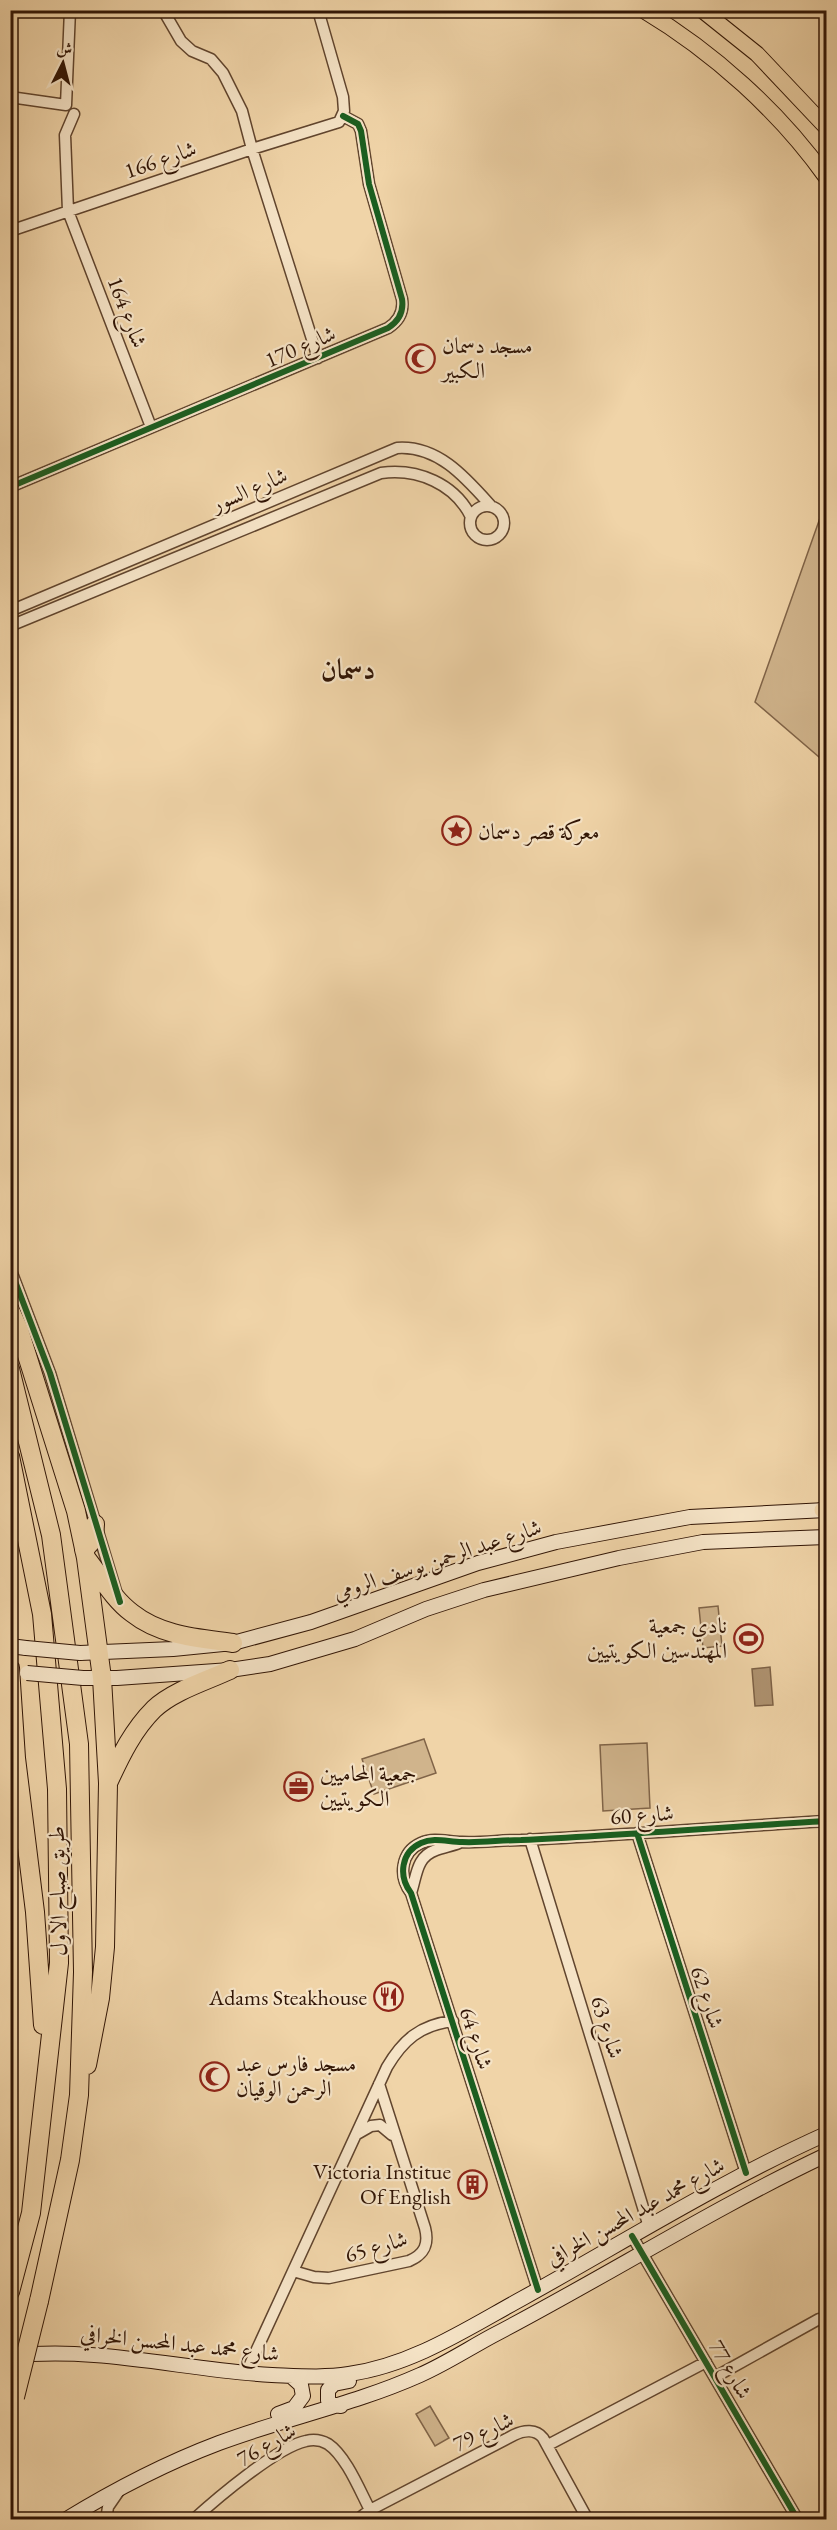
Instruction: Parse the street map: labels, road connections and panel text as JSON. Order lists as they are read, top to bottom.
{
  "streets": {
    "highway": ["طريق صباح الاول"],
    "main road": ["شارع عبد الرحمن يوسف الرومي", "شارع محمد عبد المحسن الخرافي"],
    "street": [
      "شارع 166",
      "شارع 164",
      "شارع 170",
      "شارع السور",
      "شارع 60",
      "شارع 62",
      "شارع 63",
      "شارع 64",
      "شارع 65",
      "شارع 77",
      "شارع 79",
      "شارع 76"
    ]
  },
  "crossings": [
    ["شارع 166", "شارع 164"],
    ["شارع 166", "شارع 170"],
    ["شارع 164", "شارع 170"],
    ["شارع 60", "شارع 62"],
    ["شارع 60", "شارع 63"],
    ["شارع 60", "شارع 64"],
    ["شارع 62", "شارع محمد عبد المحسن الخرافي"],
    ["شارع 63", "شارع محمد عبد المحسن الخرافي"],
    ["شارع 64", "شارع محمد عبد المحسن الخرافي"],
    ["شارع 64", "شارع 65"],
    ["شارع محمد عبد المحسن الخرافي", "شارع 65"],
    ["شارع محمد عبد المحسن الخرافي", "شارع 77"],
    ["شارع 77", "شارع 79"],
    ["شارع 79", "شارع 76"]
  ],
  "districts": ["دسمان"],
  "places": {
    "mosque": ["مسجد دسمان الكبير", "مسجد فارس عبد الرحمن الوقيان"],
    "place": ["معركة قصر دسمان"],
    "sports": ["نادي جمعية المهندسين الكويتيين"],
    "office": ["جمعية المحاميين الكويتيين"],
    "restaurant": ["Adams Steakhouse"],
    "building": ["Victoria Institue Of English"]
  },
  "north": "top"
}
